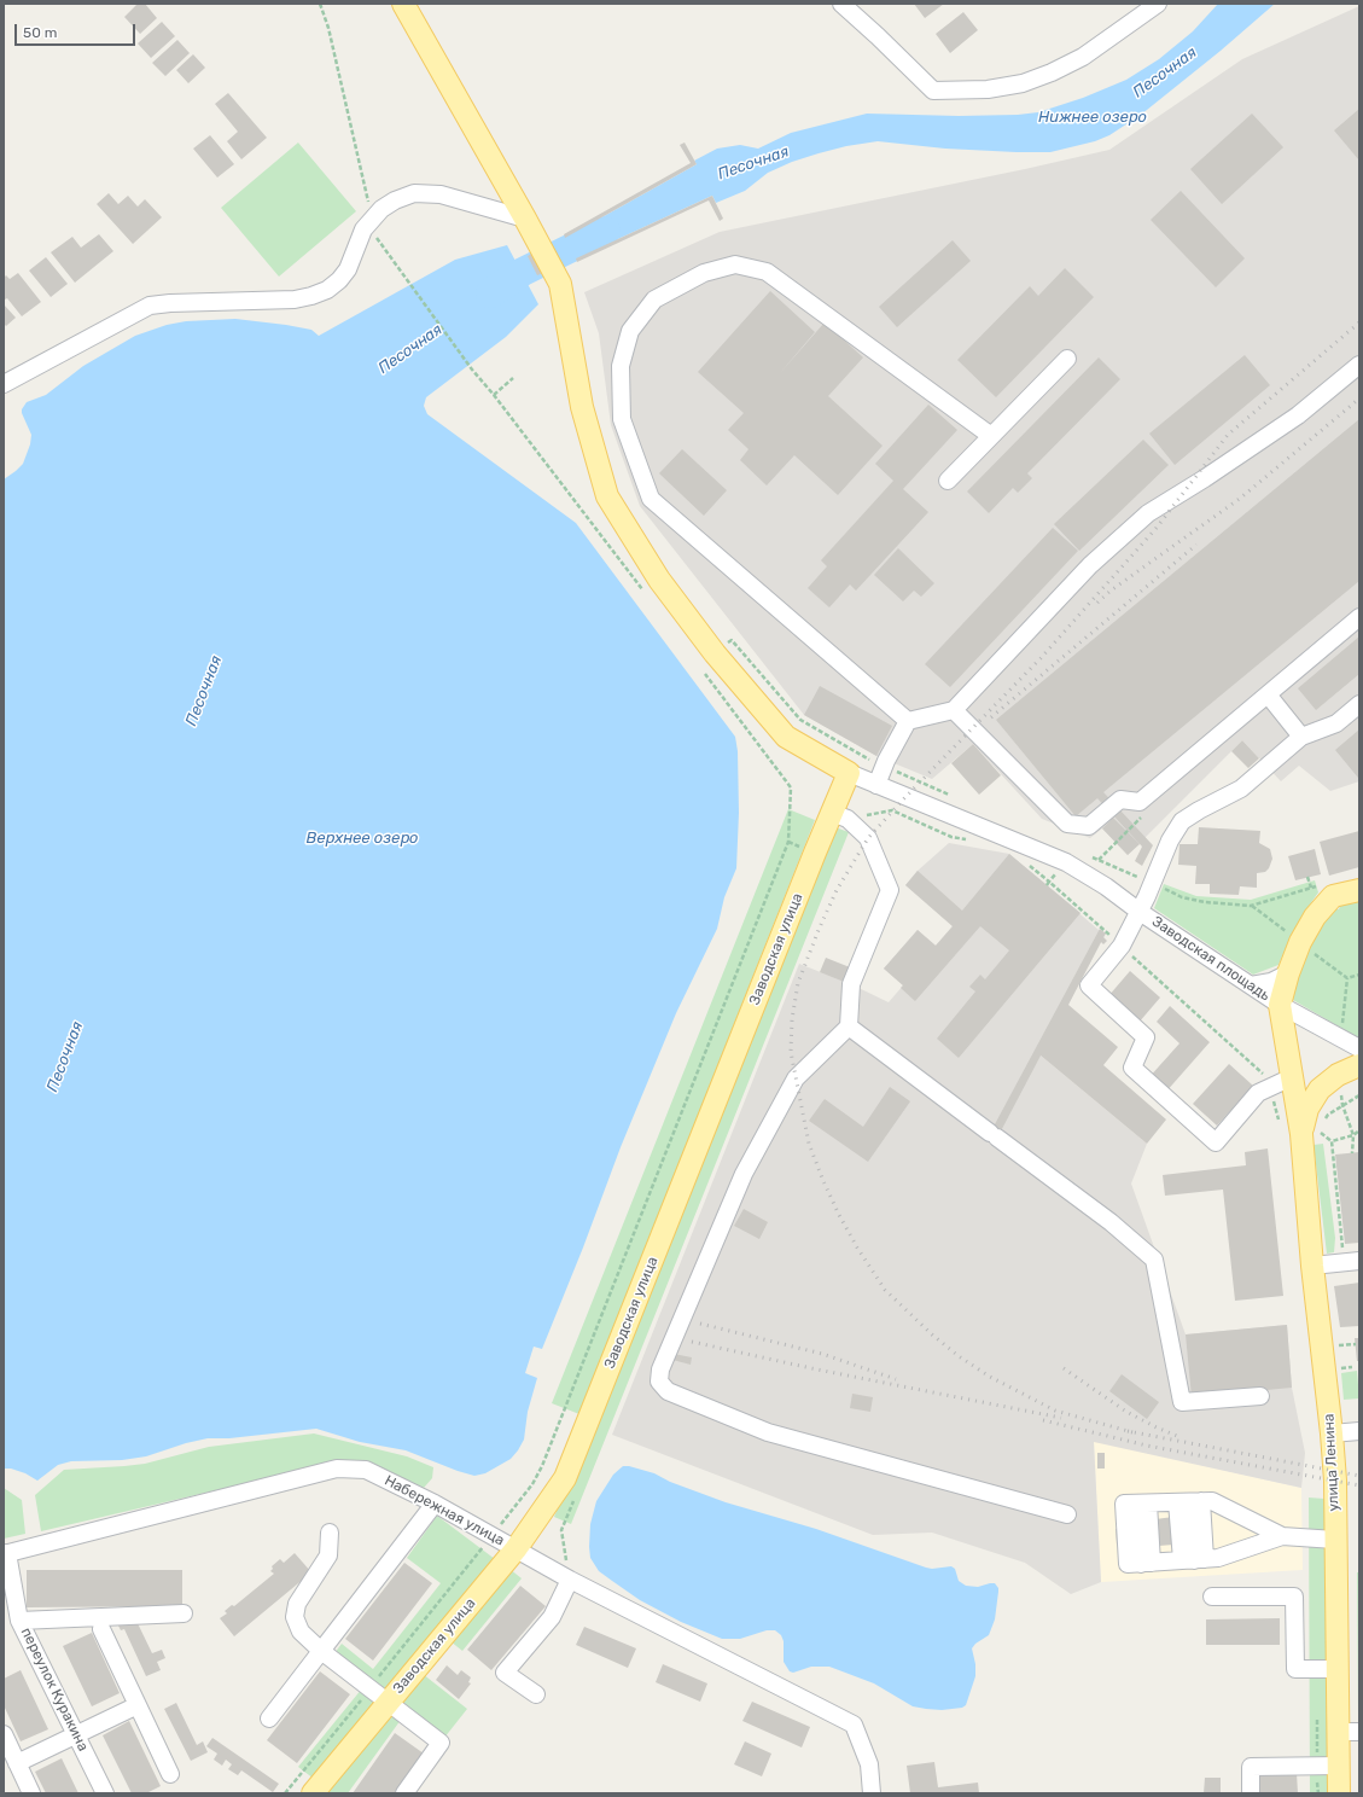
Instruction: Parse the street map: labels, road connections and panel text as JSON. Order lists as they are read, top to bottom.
{
  "streets": {
    "main road": ["Заводская улица", "Заводская площадь", "улица Ленина"],
    "street": ["Набережная улица", "переулок Куракина"]
  },
  "crossings": [
    ["Заводская улица", "Заводская площадь"],
    ["Заводская улица", "Набережная улица"],
    ["Набережная улица", "переулок Куракина"]
  ],
  "water": ["Песочная", "Нижнее озеро", "Верхнее озеро"],
  "scale_bar": "50 m"
}
